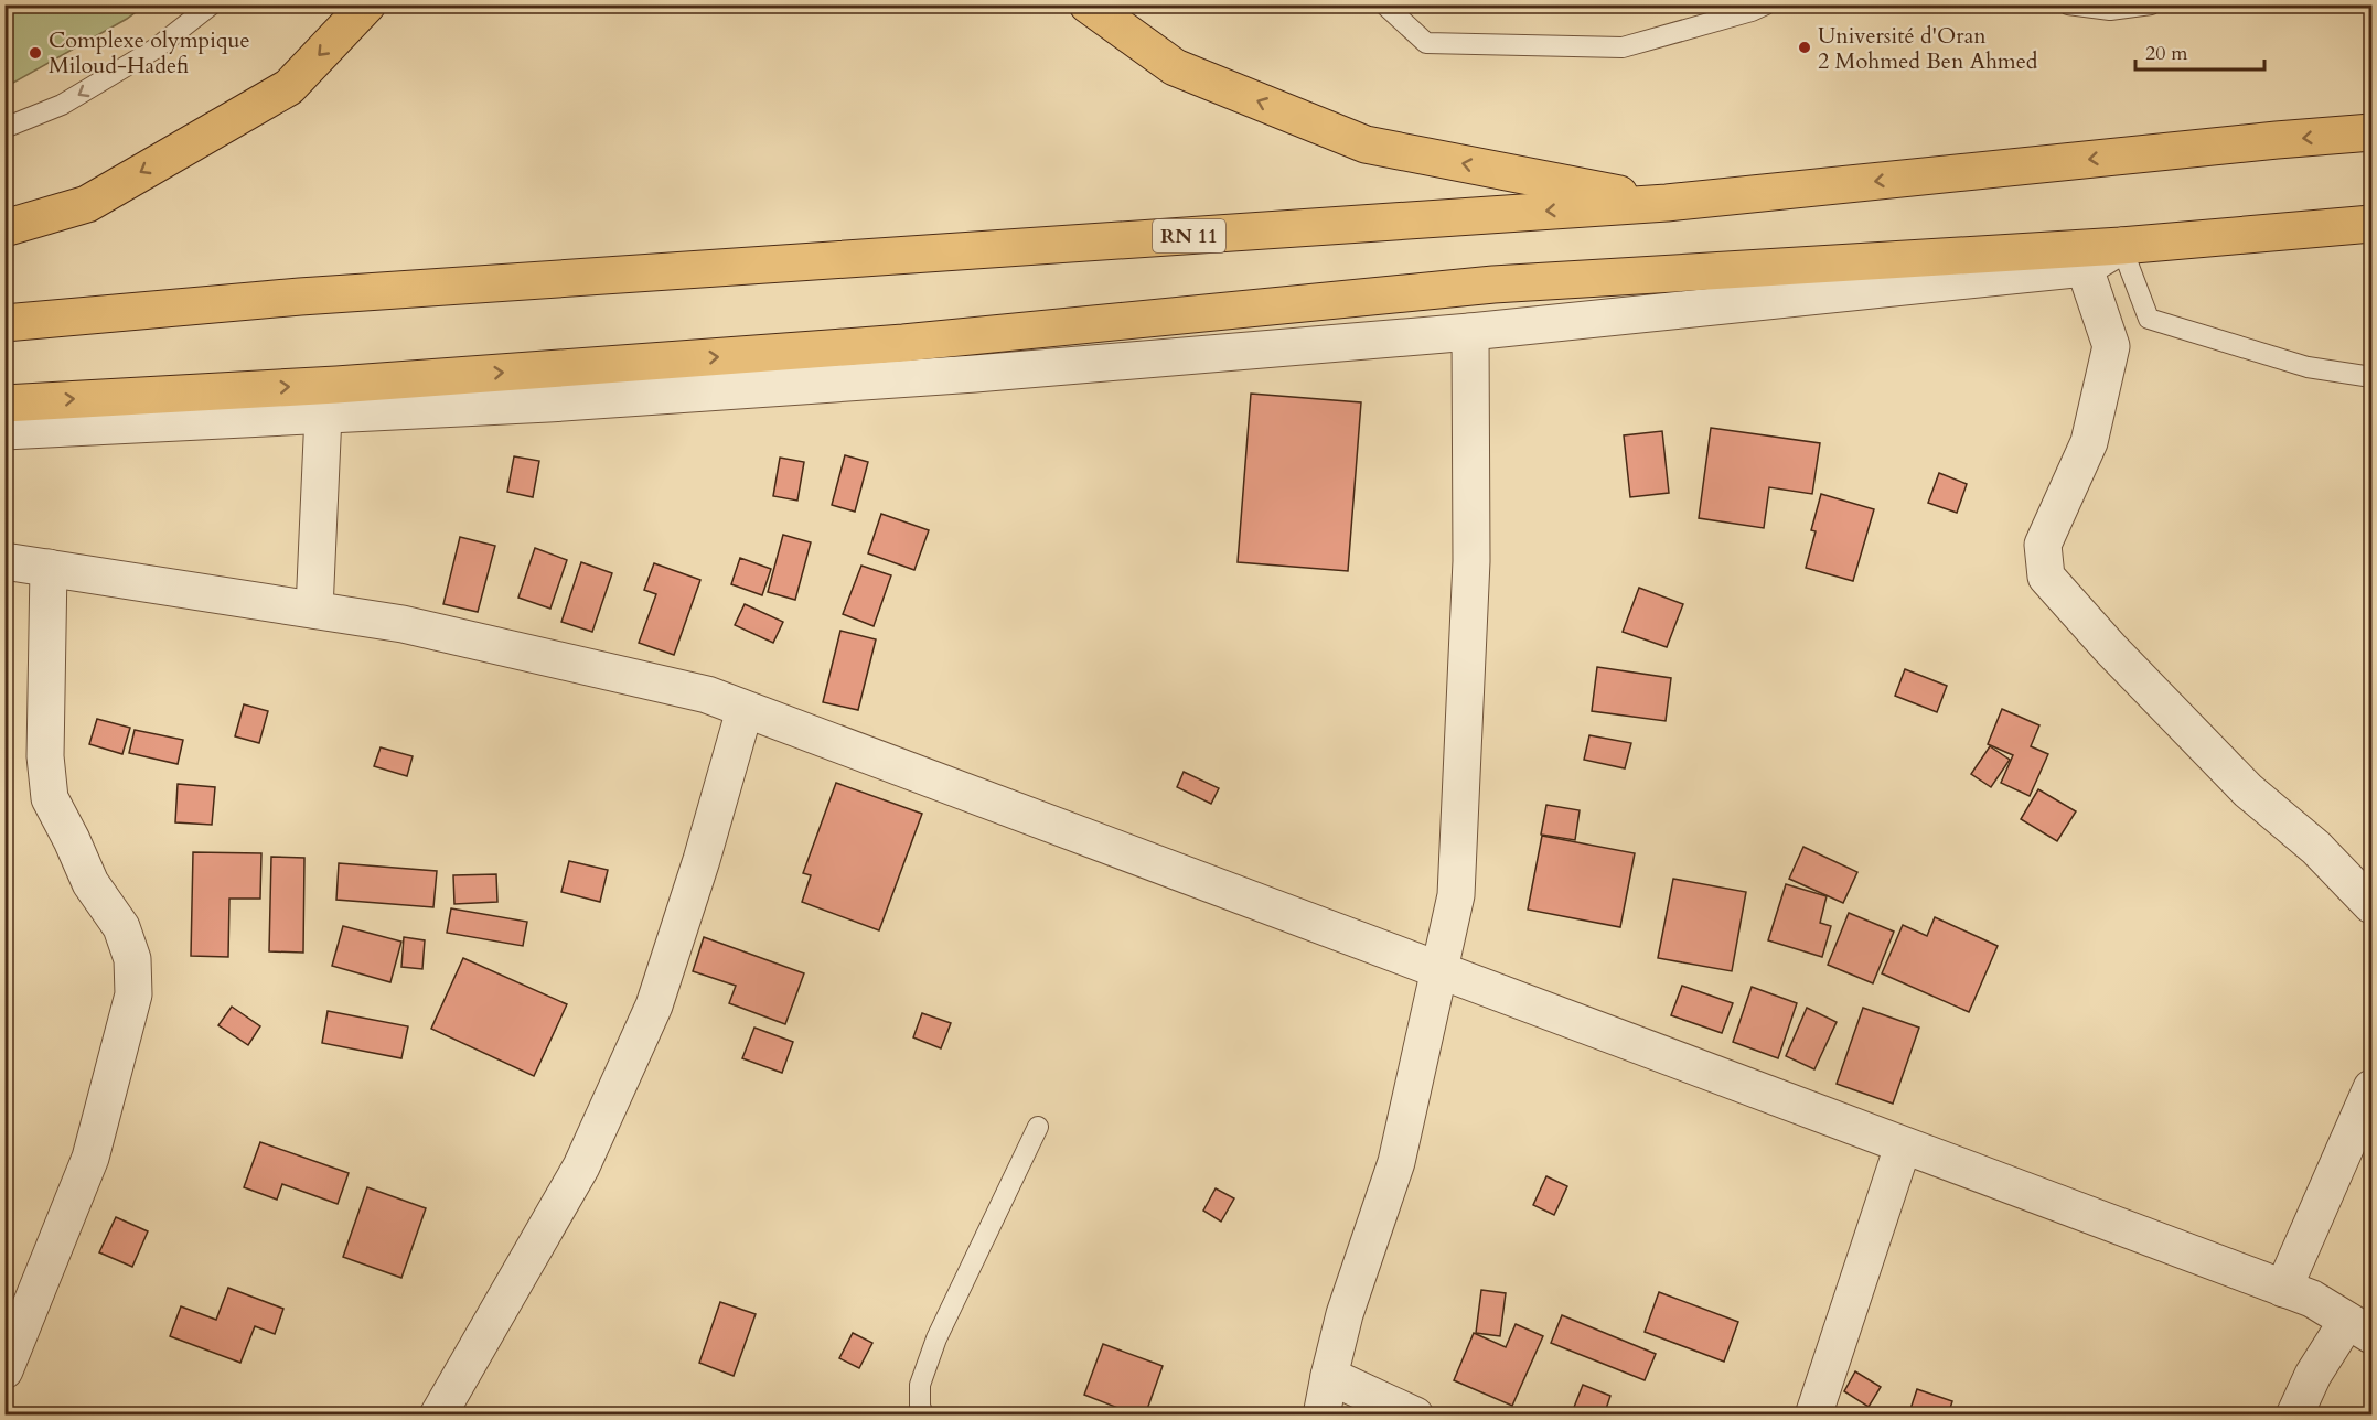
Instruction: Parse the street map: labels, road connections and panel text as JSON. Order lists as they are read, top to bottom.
{
  "streets": {
    "highway": ["RN 11"]
  },
  "places": ["Université d'Oran 2 Mohmed Ben Ahmed", "Complexe olympique Miloud-Hadefi"],
  "scale_bar": "20 m"
}
